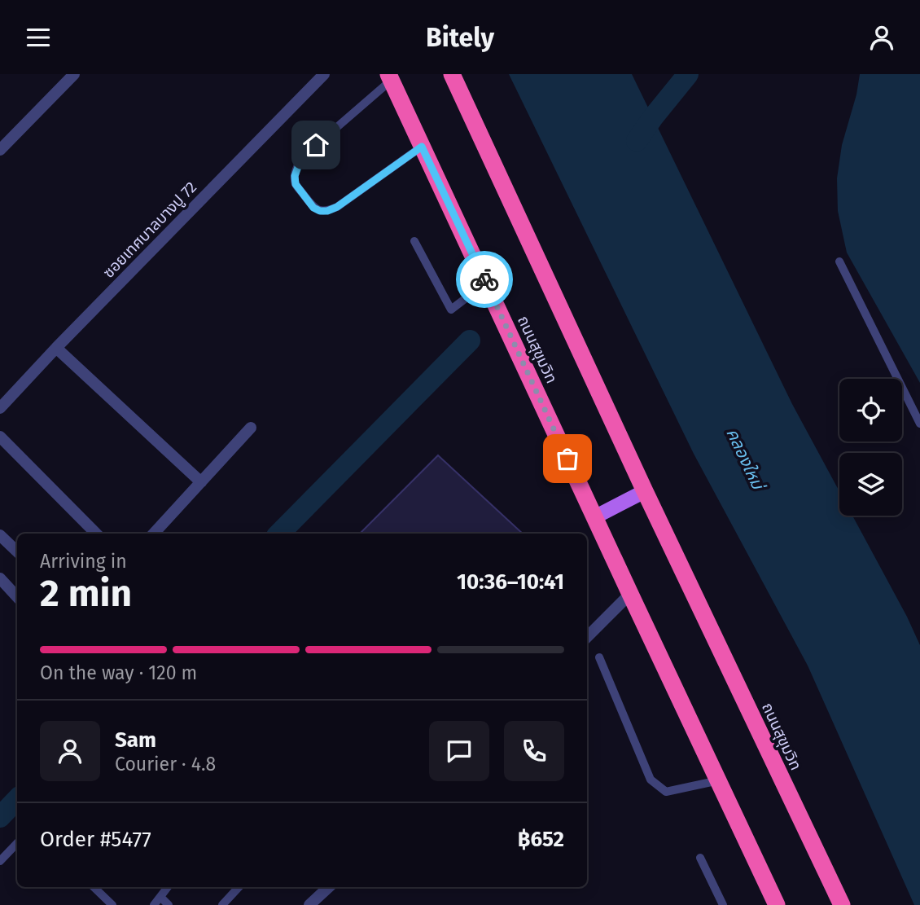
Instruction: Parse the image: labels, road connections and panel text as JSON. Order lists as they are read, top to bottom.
{
  "streets": {
    "highway": ["ถนนสุขุมวิท"],
    "street": ["ซอยเทศบาลบางปู 72"]
  },
  "water": ["คลองใหม่"],
  "page": {
    "header": "Bitely",
    "heading": ["2 min", "Arriving in", "10:36–10:41"],
    "panel": [
      "Sam",
      "Courier · 4.8",
      "Order #5477",
      "฿652"
    ],
    "bar": "On the way · 120 m"
  }
}
